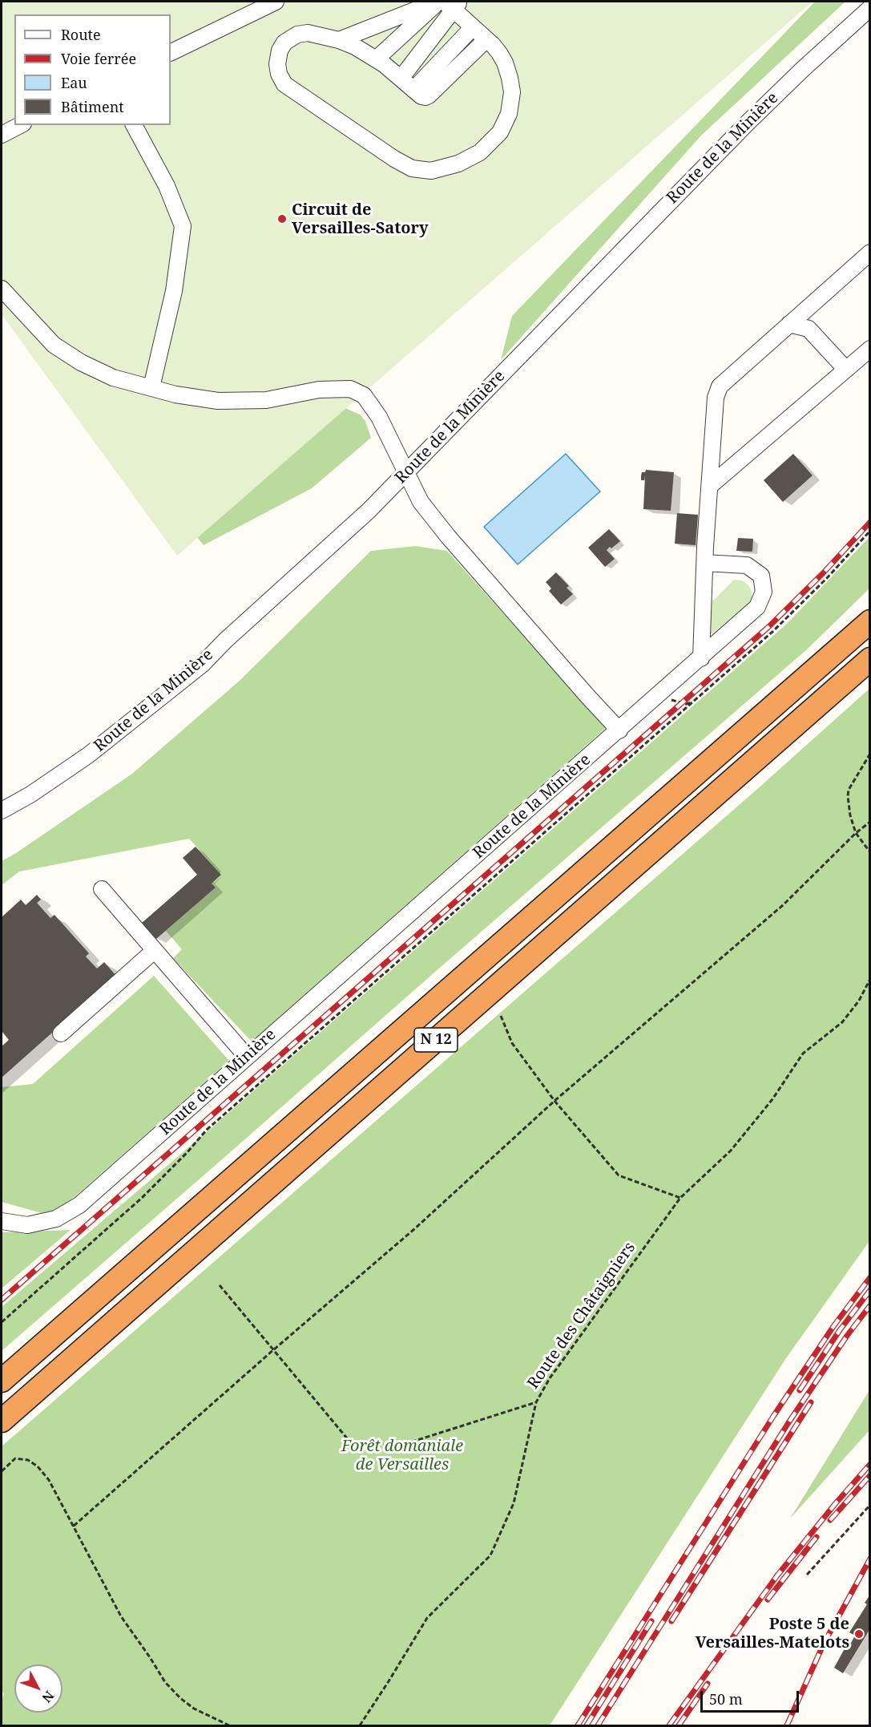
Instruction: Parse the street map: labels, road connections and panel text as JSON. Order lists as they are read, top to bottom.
{
  "streets": {
    "highway": ["N 12"],
    "street": ["Route de la Minière"],
    "path": ["Route des Châtaigniers"]
  },
  "parks": ["Forêt domaniale de Versailles"],
  "places": ["Circuit de Versailles-Satory", "Poste 5 de Versailles-Matelots"],
  "legend": [
    "Route",
    "Voie ferrée",
    "Eau",
    "Bâtiment"
  ],
  "scale_bar": "50 m",
  "north": "bottom right"
}
